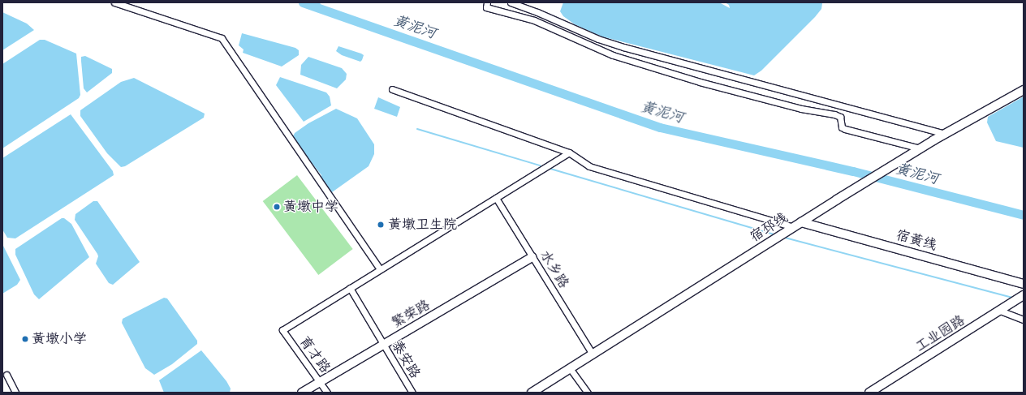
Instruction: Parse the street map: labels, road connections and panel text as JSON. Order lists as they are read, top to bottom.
{
  "streets": {
    "street": [
      "宿邳线",
      "宿黄线",
      "水乡路",
      "繁荣路",
      "工业园路",
      "育才路",
      "泰安路"
    ]
  },
  "crossings": [
    ["宿邳线", "宿黄线"],
    ["宿邳线", "水乡路"],
    ["水乡路", "繁荣路"],
    ["繁荣路", "育才路"],
    ["繁荣路", "泰安路"],
    ["育才路", "泰安路"]
  ],
  "water": ["黄泥河"],
  "places": ["黄墩中学", "黄墩卫生院", "黄墩小学"]
}
